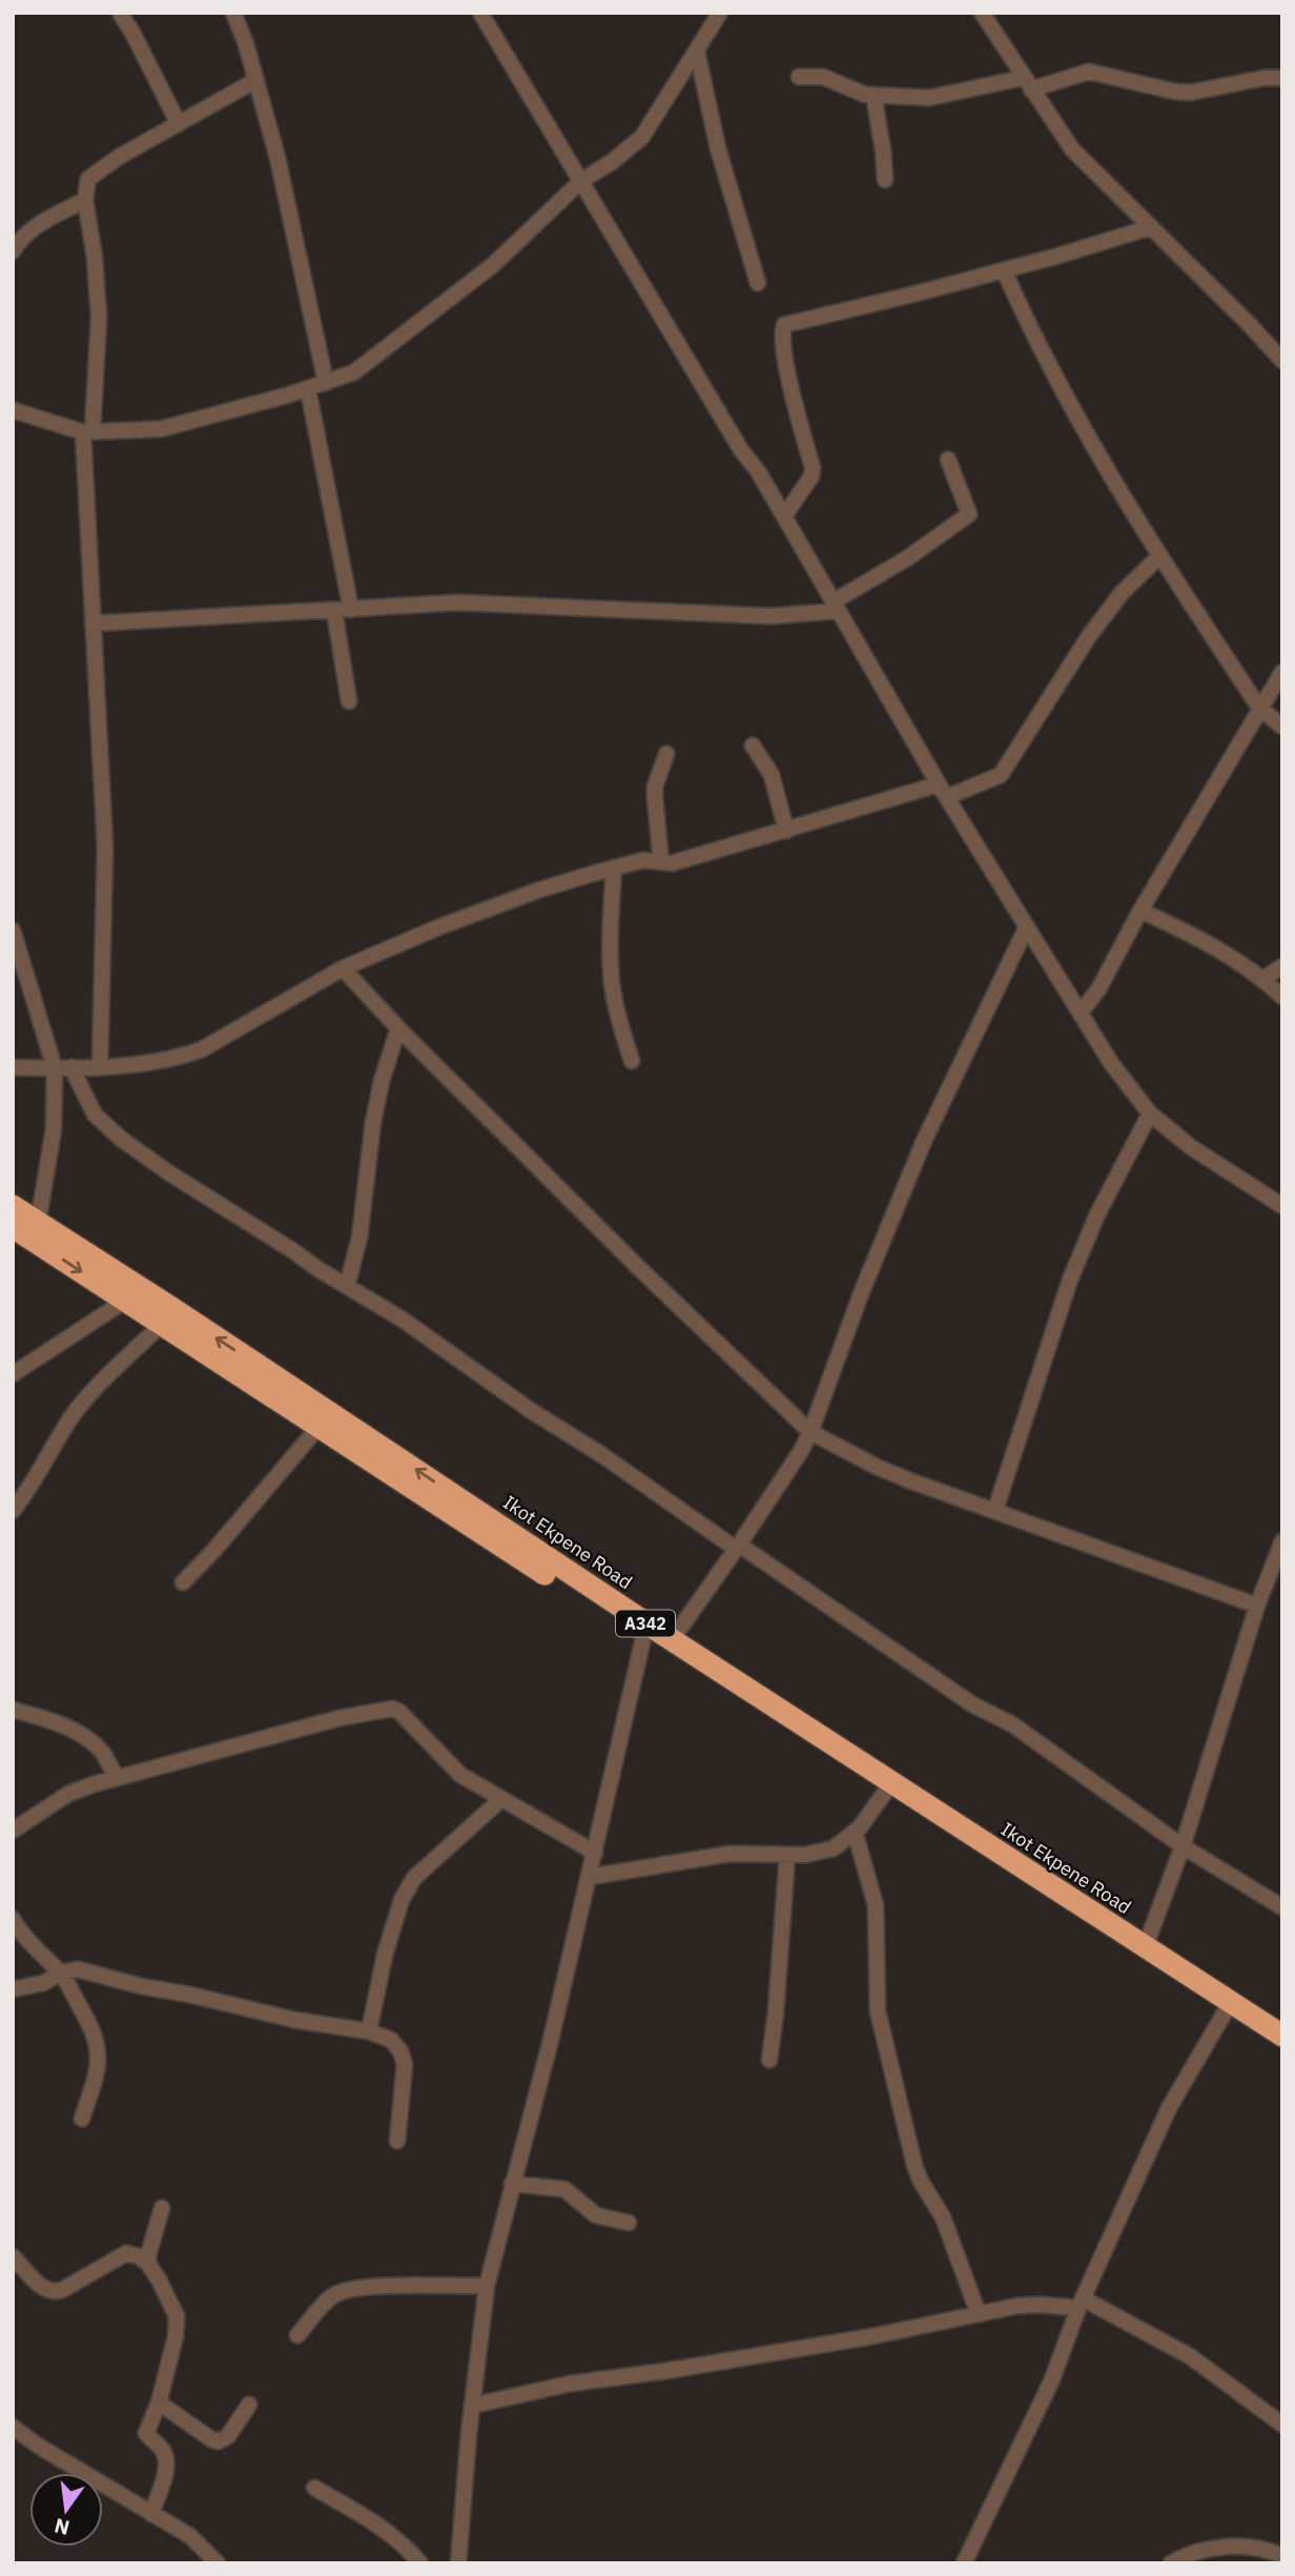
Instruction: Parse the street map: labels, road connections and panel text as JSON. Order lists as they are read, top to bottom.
{
  "streets": {
    "highway": ["Ikot Ekpene Road", "A342"]
  },
  "north": "bottom"
}
